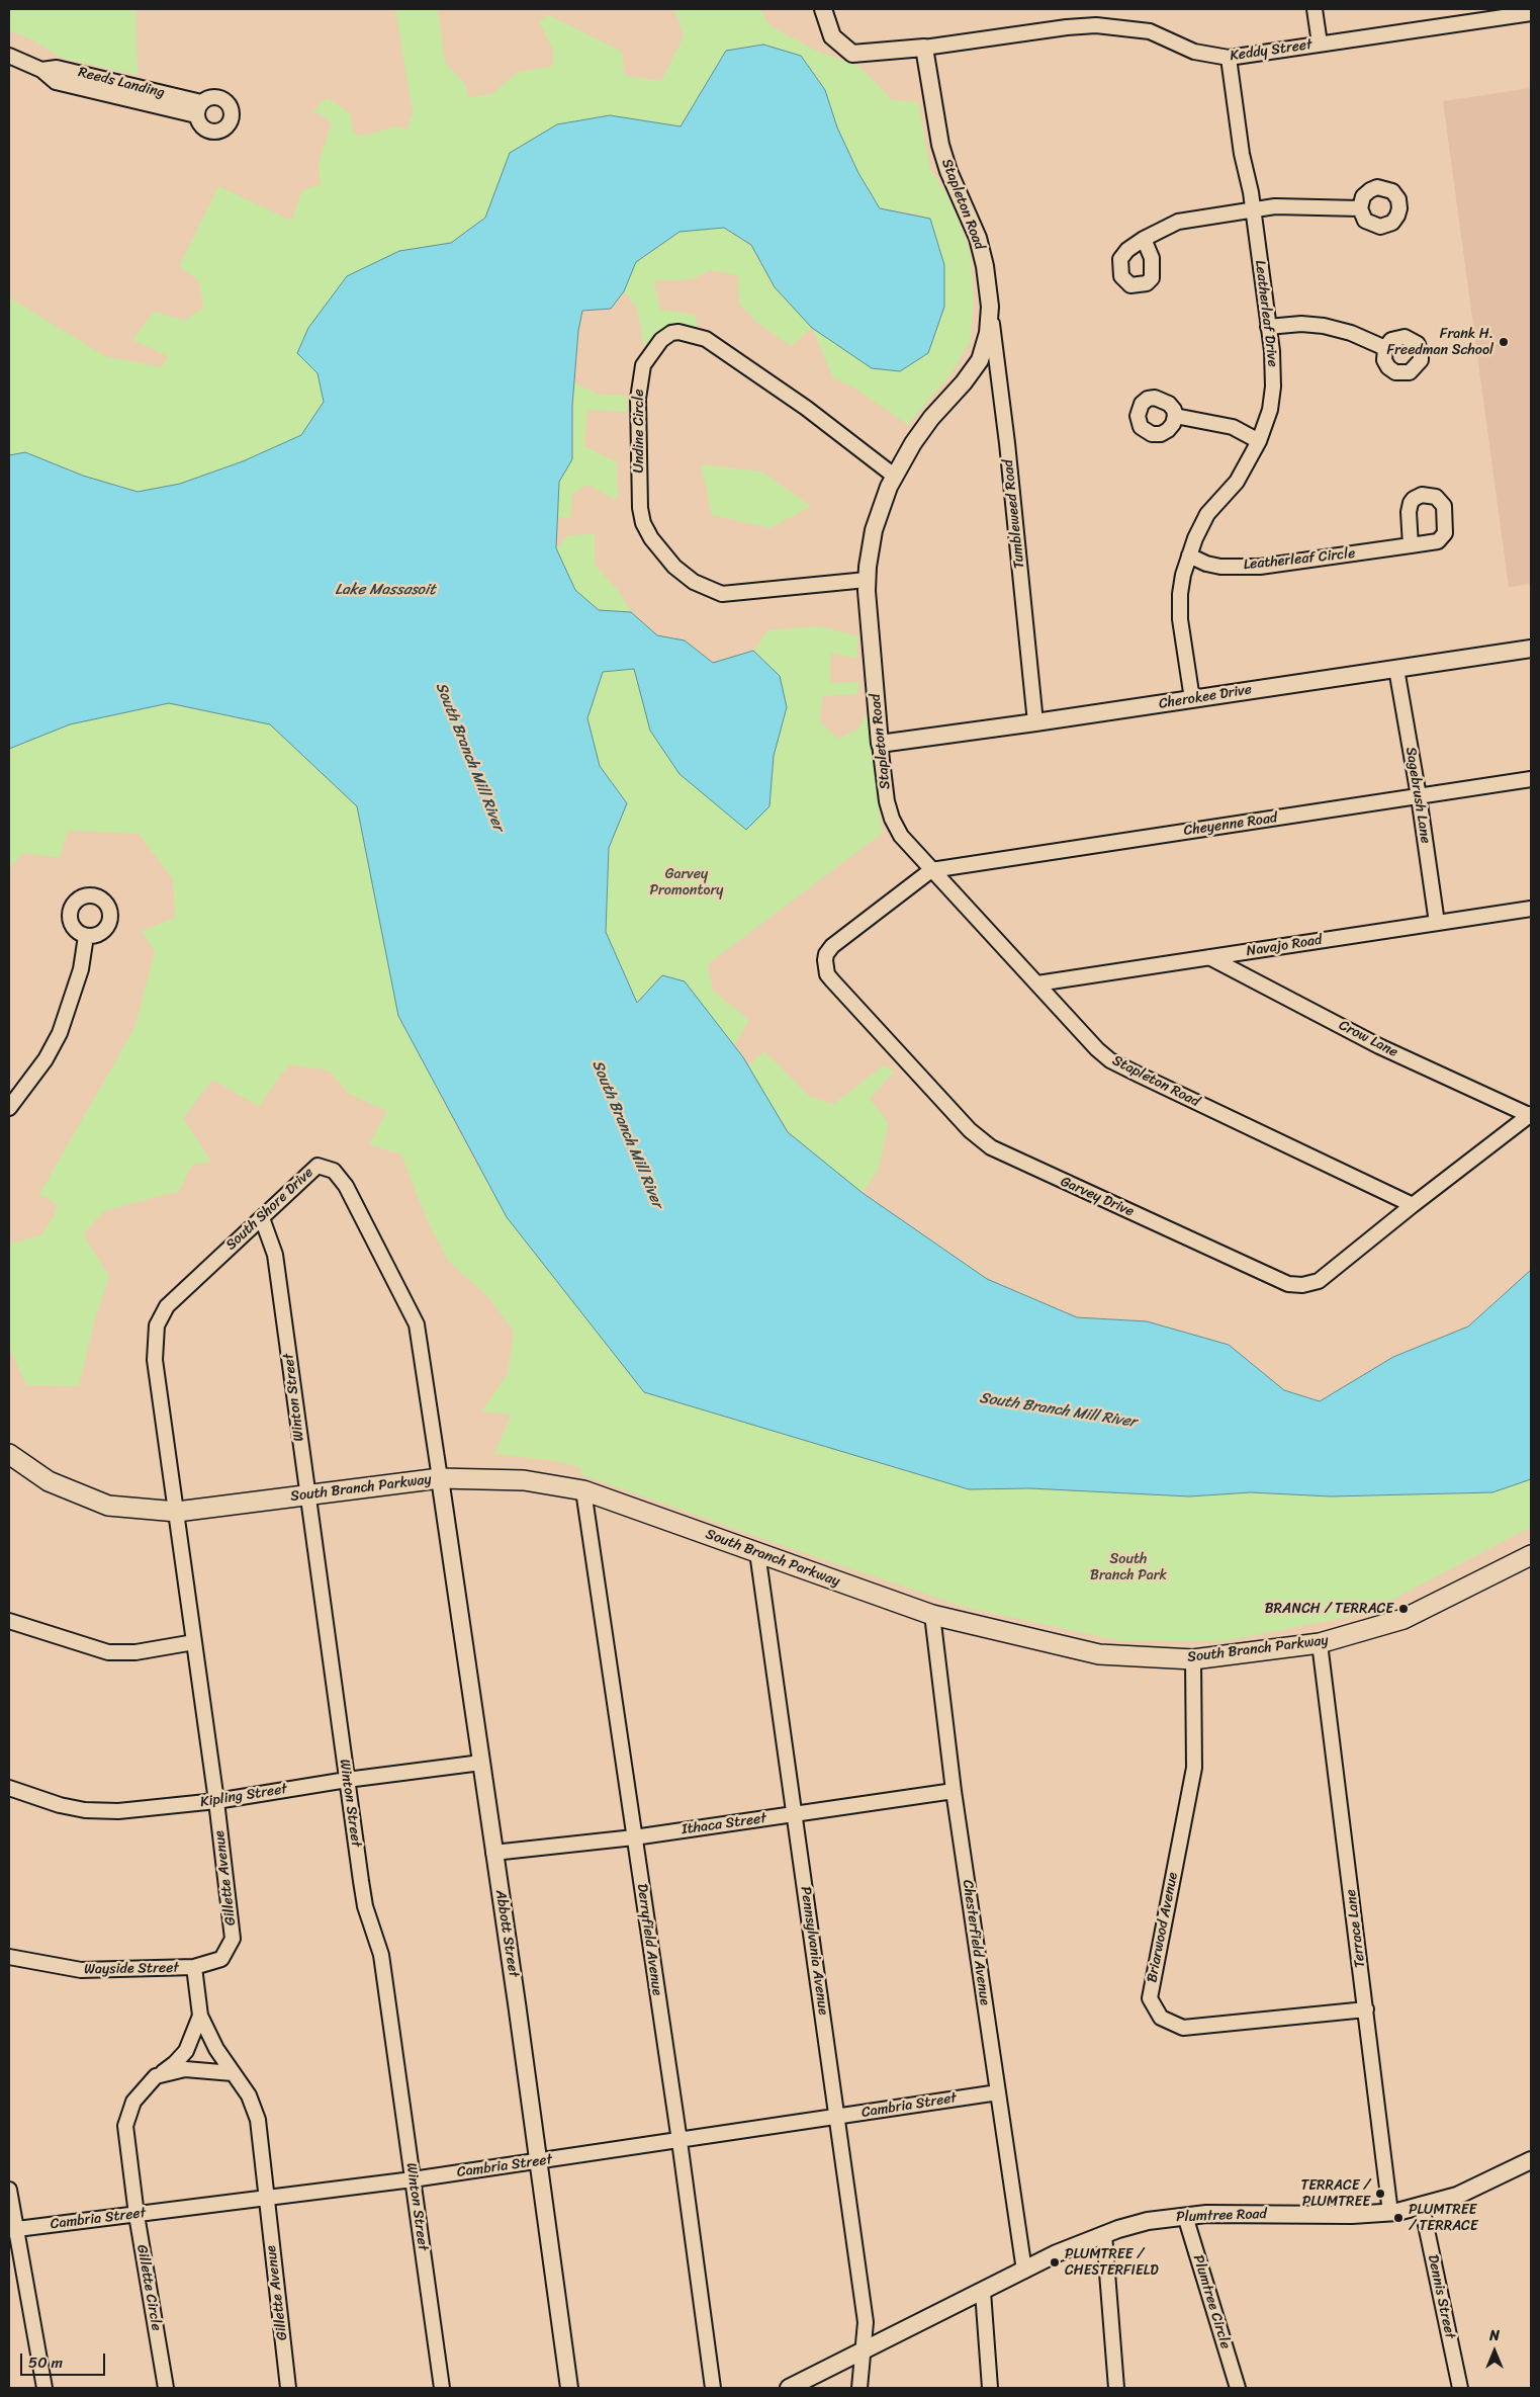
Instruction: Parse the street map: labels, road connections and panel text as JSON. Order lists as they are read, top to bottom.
{
  "streets": {
    "main road": ["South Branch Parkway"],
    "street": [
      "Keddy Street",
      "Reeds Landing",
      "Stapleton Road",
      "Leatherleaf Drive",
      "Undine Circle",
      "Tumbleweed Road",
      "Leatherleaf Circle",
      "Cherokee Drive",
      "Sagebrush Lane",
      "Cheyenne Road",
      "Navajo Road",
      "Crow Lane",
      "Garvey Drive",
      "South Shore Drive",
      "Winton Street",
      "Kipling Street",
      "Ithaca Street",
      "Gillette Avenue",
      "Briarwood Avenue",
      "Terrace Lane",
      "Abbott Street",
      "Derryfield Avenue",
      "Chesterfield Avenue",
      "Pennsylvania Avenue",
      "Wayside Street",
      "Cambria Street",
      "Plumtree Road",
      "Gillette Circle",
      "Dennis Street",
      "Plumtree Circle"
    ]
  },
  "crossings": [
    ["Keddy Street", "Stapleton Road"],
    ["Keddy Street", "Leatherleaf Drive"],
    ["Stapleton Road", "Undine Circle"],
    ["Stapleton Road", "Tumbleweed Road"],
    ["Stapleton Road", "Cherokee Drive"],
    ["Stapleton Road", "Cheyenne Road"],
    ["Stapleton Road", "Navajo Road"],
    ["Stapleton Road", "Garvey Drive"],
    ["Leatherleaf Drive", "Leatherleaf Circle"],
    ["Leatherleaf Drive", "Cherokee Drive"],
    ["Tumbleweed Road", "Cherokee Drive"],
    ["Cherokee Drive", "Sagebrush Lane"],
    ["Sagebrush Lane", "Cheyenne Road"],
    ["Sagebrush Lane", "Navajo Road"],
    ["Cheyenne Road", "Garvey Drive"],
    ["Navajo Road", "Crow Lane"],
    ["Crow Lane", "Garvey Drive"],
    ["South Shore Drive", "Winton Street"],
    ["South Shore Drive", "South Branch Parkway"],
    ["South Shore Drive", "Gillette Avenue"],
    ["South Shore Drive", "Abbott Street"],
    ["Winton Street", "South Branch Parkway"],
    ["Winton Street", "Kipling Street"],
    ["Winton Street", "Cambria Street"],
    ["South Branch Parkway", "Gillette Avenue"],
    ["South Branch Parkway", "Briarwood Avenue"],
    ["South Branch Parkway", "Terrace Lane"],
    ["South Branch Parkway", "Abbott Street"],
    ["South Branch Parkway", "Derryfield Avenue"],
    ["South Branch Parkway", "Chesterfield Avenue"],
    ["South Branch Parkway", "Pennsylvania Avenue"],
    ["Kipling Street", "Gillette Avenue"],
    ["Kipling Street", "Abbott Street"],
    ["Ithaca Street", "Abbott Street"],
    ["Ithaca Street", "Derryfield Avenue"],
    ["Ithaca Street", "Chesterfield Avenue"],
    ["Ithaca Street", "Pennsylvania Avenue"],
    ["Gillette Avenue", "Wayside Street"],
    ["Gillette Avenue", "Cambria Street"],
    ["Gillette Avenue", "Gillette Circle"],
    ["Briarwood Avenue", "Terrace Lane"],
    ["Terrace Lane", "Plumtree Road"],
    ["Abbott Street", "Cambria Street"],
    ["Derryfield Avenue", "Cambria Street"],
    ["Chesterfield Avenue", "Cambria Street"],
    ["Chesterfield Avenue", "Plumtree Road"],
    ["Pennsylvania Avenue", "Cambria Street"],
    ["Pennsylvania Avenue", "Plumtree Road"],
    ["Cambria Street", "Gillette Circle"],
    ["Plumtree Road", "Dennis Street"],
    ["Plumtree Road", "Plumtree Circle"]
  ],
  "water": ["Lake Massasoit", "South Branch Mill River"],
  "parks": ["Garvey Promontory", "South Branch Park"],
  "places": [
    "Frank H. Freedman School",
    "BRANCH / TERRACE",
    "TERRACE / PLUMTREE",
    "PLUMTREE / TERRACE",
    "PLUMTREE / CHESTERFIELD"
  ],
  "scale_bar": "50 m",
  "north": "top"
}
